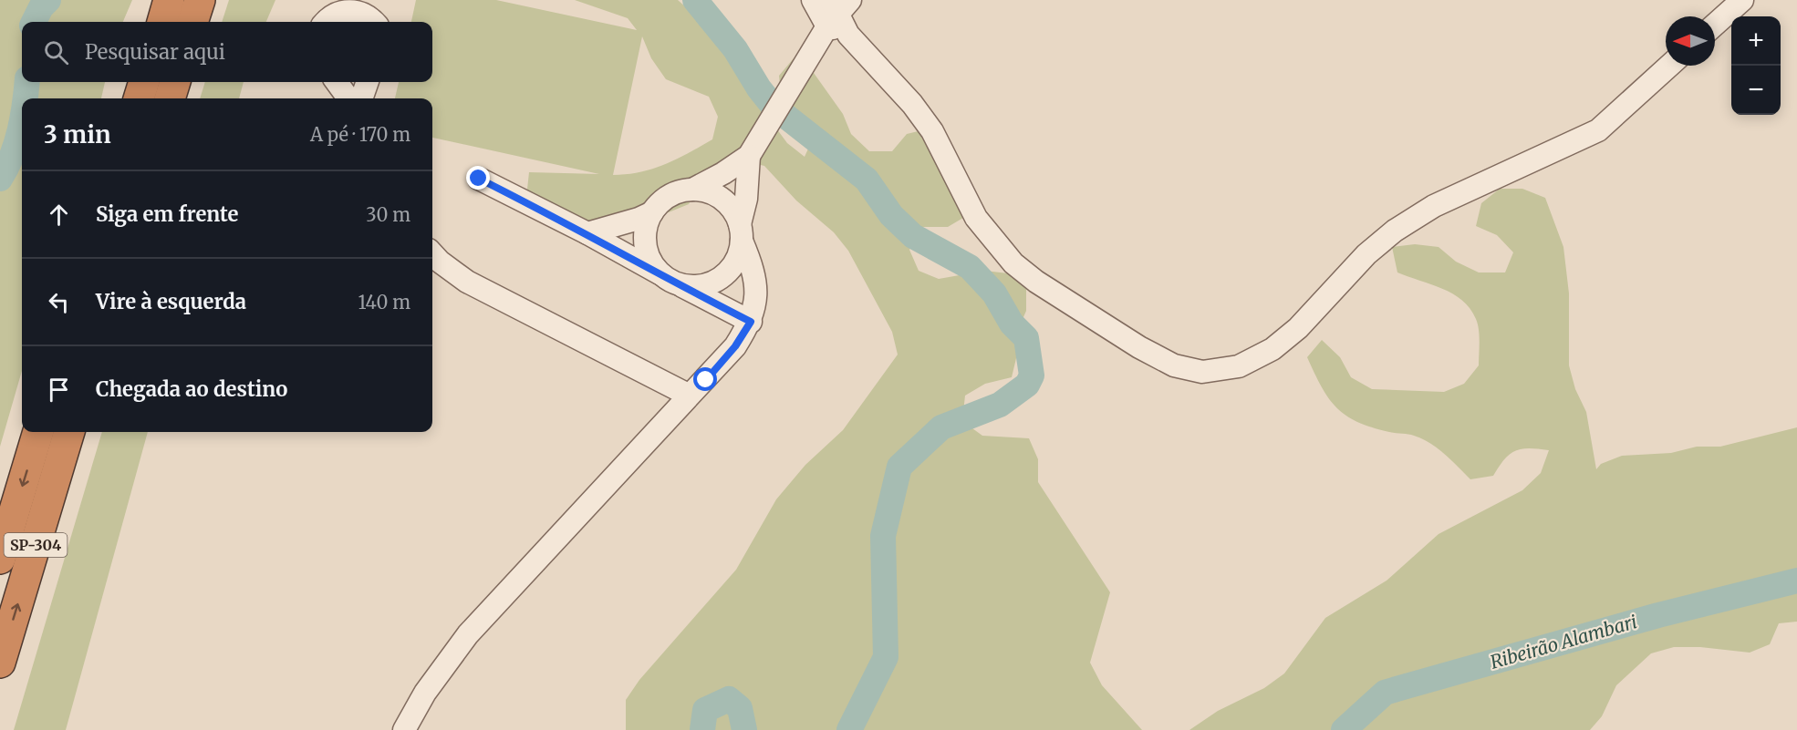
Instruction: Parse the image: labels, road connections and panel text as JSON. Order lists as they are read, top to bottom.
{
  "streets": {
    "highway": ["SP-304"]
  },
  "water": ["Ribeirão Alambari"],
  "north": "left",
  "page": {
    "map_buttons": ["+", "−"],
    "search": "Pesquisar aqui",
    "heading": ["3 min", "A pé · 170 m"],
    "list": [
      ["Siga em frente", "30 m"],
      ["Vire à esquerda", "140 m"],
      "Chegada ao destino"
    ]
  }
}
